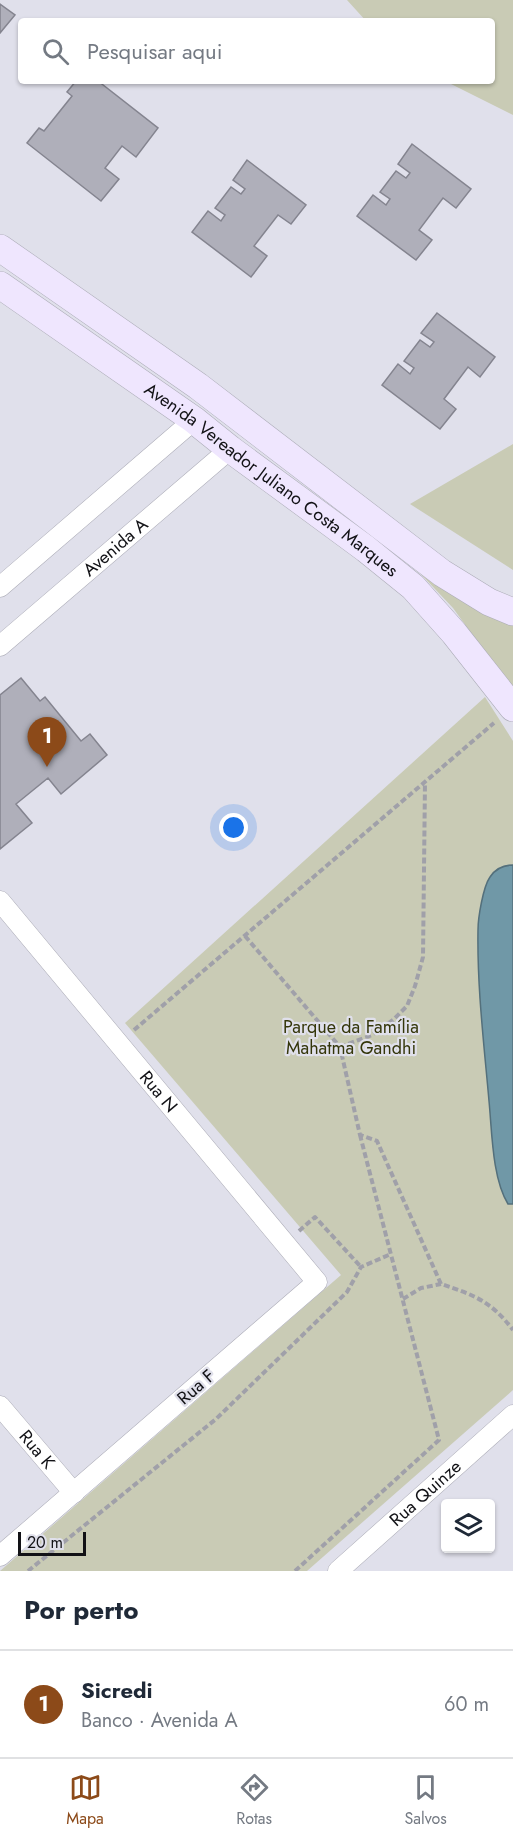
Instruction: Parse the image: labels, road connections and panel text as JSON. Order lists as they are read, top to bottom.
{
  "streets": {
    "main road": ["Avenida Vereador Juliano Costa Marques"],
    "street": [
      "Avenida A",
      "Rua N",
      "Rua F",
      "Rua K",
      "Rua Quinze"
    ]
  },
  "crossings": [
    ["Avenida Vereador Juliano Costa Marques", "Avenida A"],
    ["Rua N", "Rua F"],
    ["Rua F", "Rua K"]
  ],
  "parks": ["Parque da Família Mahatma Gandhi"],
  "scale_bar": "20 m",
  "page": {
    "search": "Pesquisar aqui",
    "pins": "1",
    "scale": "20 m",
    "heading": "Por perto",
    "list": [
      {
        "mark": "1",
        "name": "Sicredi",
        "note": "Banco · Avenida A",
        "value": "60 m"
      }
    ],
    "nav": ["Mapa", "Rotas", "Salvos"]
  }
}
